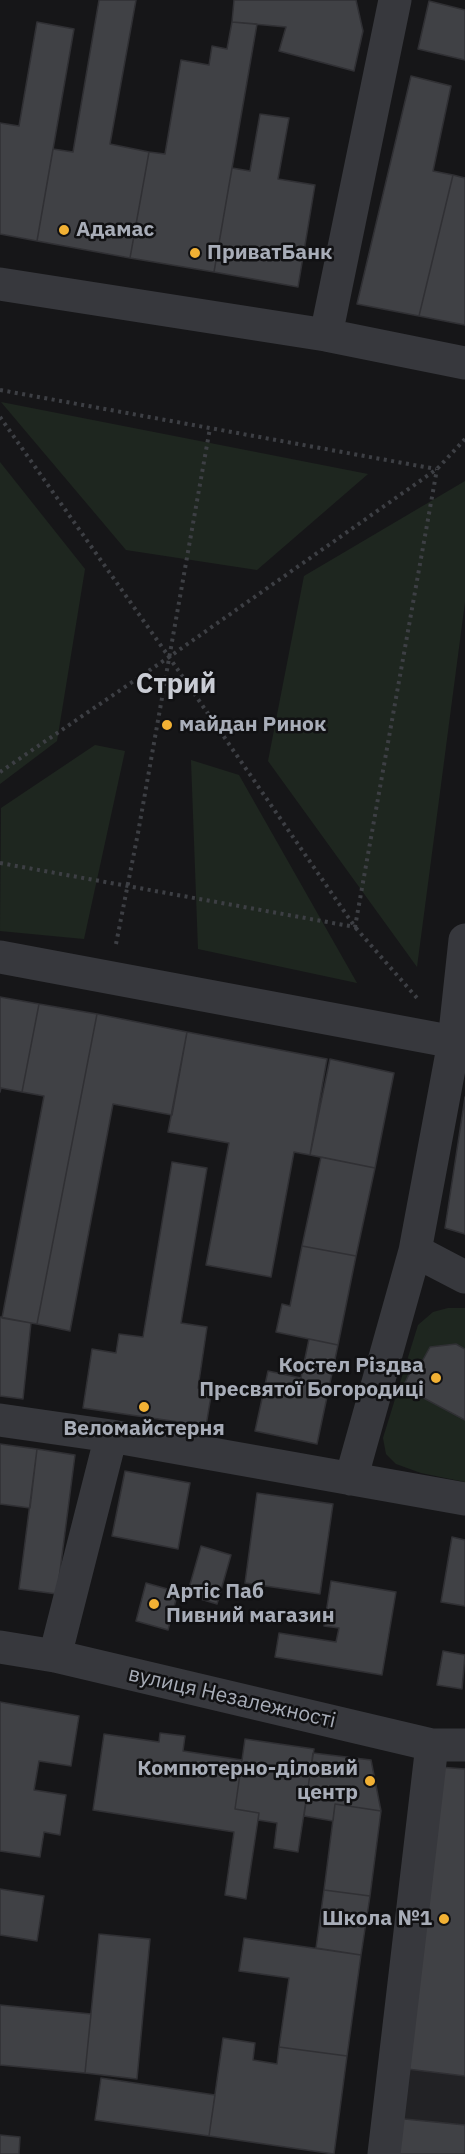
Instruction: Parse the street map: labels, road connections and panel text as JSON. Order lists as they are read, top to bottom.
{
  "streets": {
    "street": ["вулиця Незалежності"]
  },
  "districts": ["Стрий"],
  "places": [
    "Адамас",
    "ПриватБанк",
    "майдан Ринок",
    "Костел Різдва Пресвятої Богородиці",
    "Веломайстерня",
    "Артіс Паб Пивний магазин",
    "Компютерно-діловий центр",
    "Школа №1"
  ]
}
